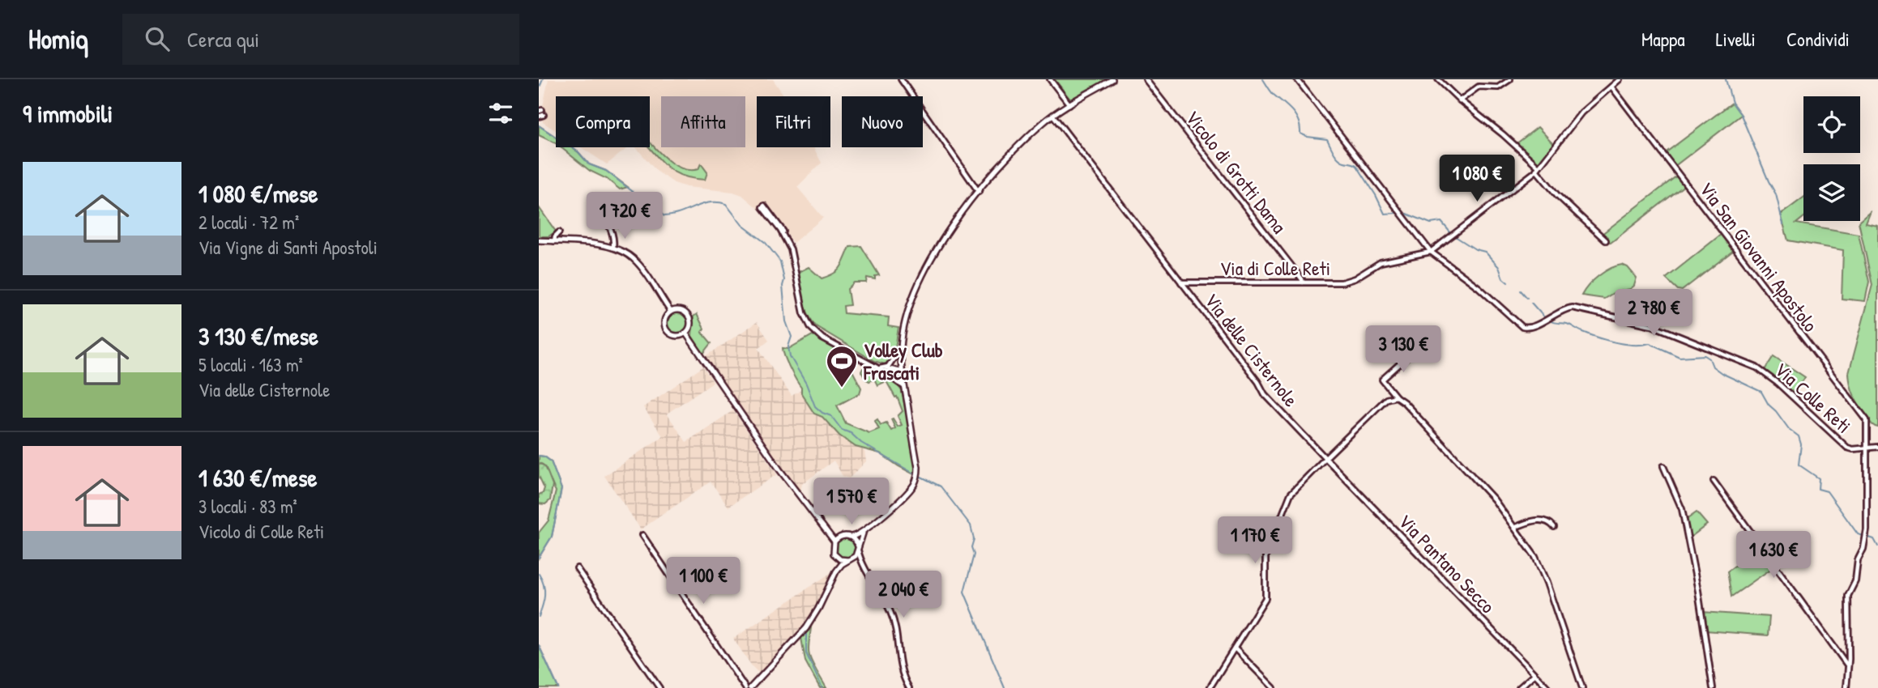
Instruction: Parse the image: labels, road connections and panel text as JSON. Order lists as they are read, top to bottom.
{
  "streets": {
    "street": [
      "Vicolo di Grotti Dama",
      "Via San Giovanni Apostolo",
      "Via di Colle Reti",
      "Via delle Cisternole",
      "Via Colle Reti",
      "Via Pantano Secco"
    ]
  },
  "crossings": [
    ["Vicolo di Grotti Dama", "Via di Colle Reti"],
    ["Via San Giovanni Apostolo", "Via Colle Reti"],
    ["Via di Colle Reti", "Via delle Cisternole"],
    ["Via di Colle Reti", "Via Colle Reti"],
    ["Via delle Cisternole", "Via Pantano Secco"]
  ],
  "places": {
    "sports": ["Volley Club Frascati"]
  },
  "page": {
    "header": "Homiq",
    "search": "Cerca qui",
    "nav": ["Mappa", "Livelli", "Condividi"],
    "heading": "9 immobili",
    "chip": [
      "Compra",
      "Affitta",
      "Filtri",
      "Nuovo"
    ],
    "list": [
      {
        "name": "1 080 €/mese",
        "note": "2 locali · 72 m² · Via Vigne di Santi Apostoli"
      },
      {
        "name": "3 130 €/mese",
        "note": "5 locali · 163 m² · Via delle Cisternole"
      },
      {
        "name": "1 630 €/mese",
        "note": "3 locali · 83 m² · Vicolo di Colle Reti"
      }
    ],
    "price": [
      "1 080 €",
      "1 720 €",
      "2 780 €",
      "3 130 €",
      "1 570 €",
      "1 170 €",
      "1 630 €",
      "1 100 €",
      "2 040 €"
    ]
  }
}
